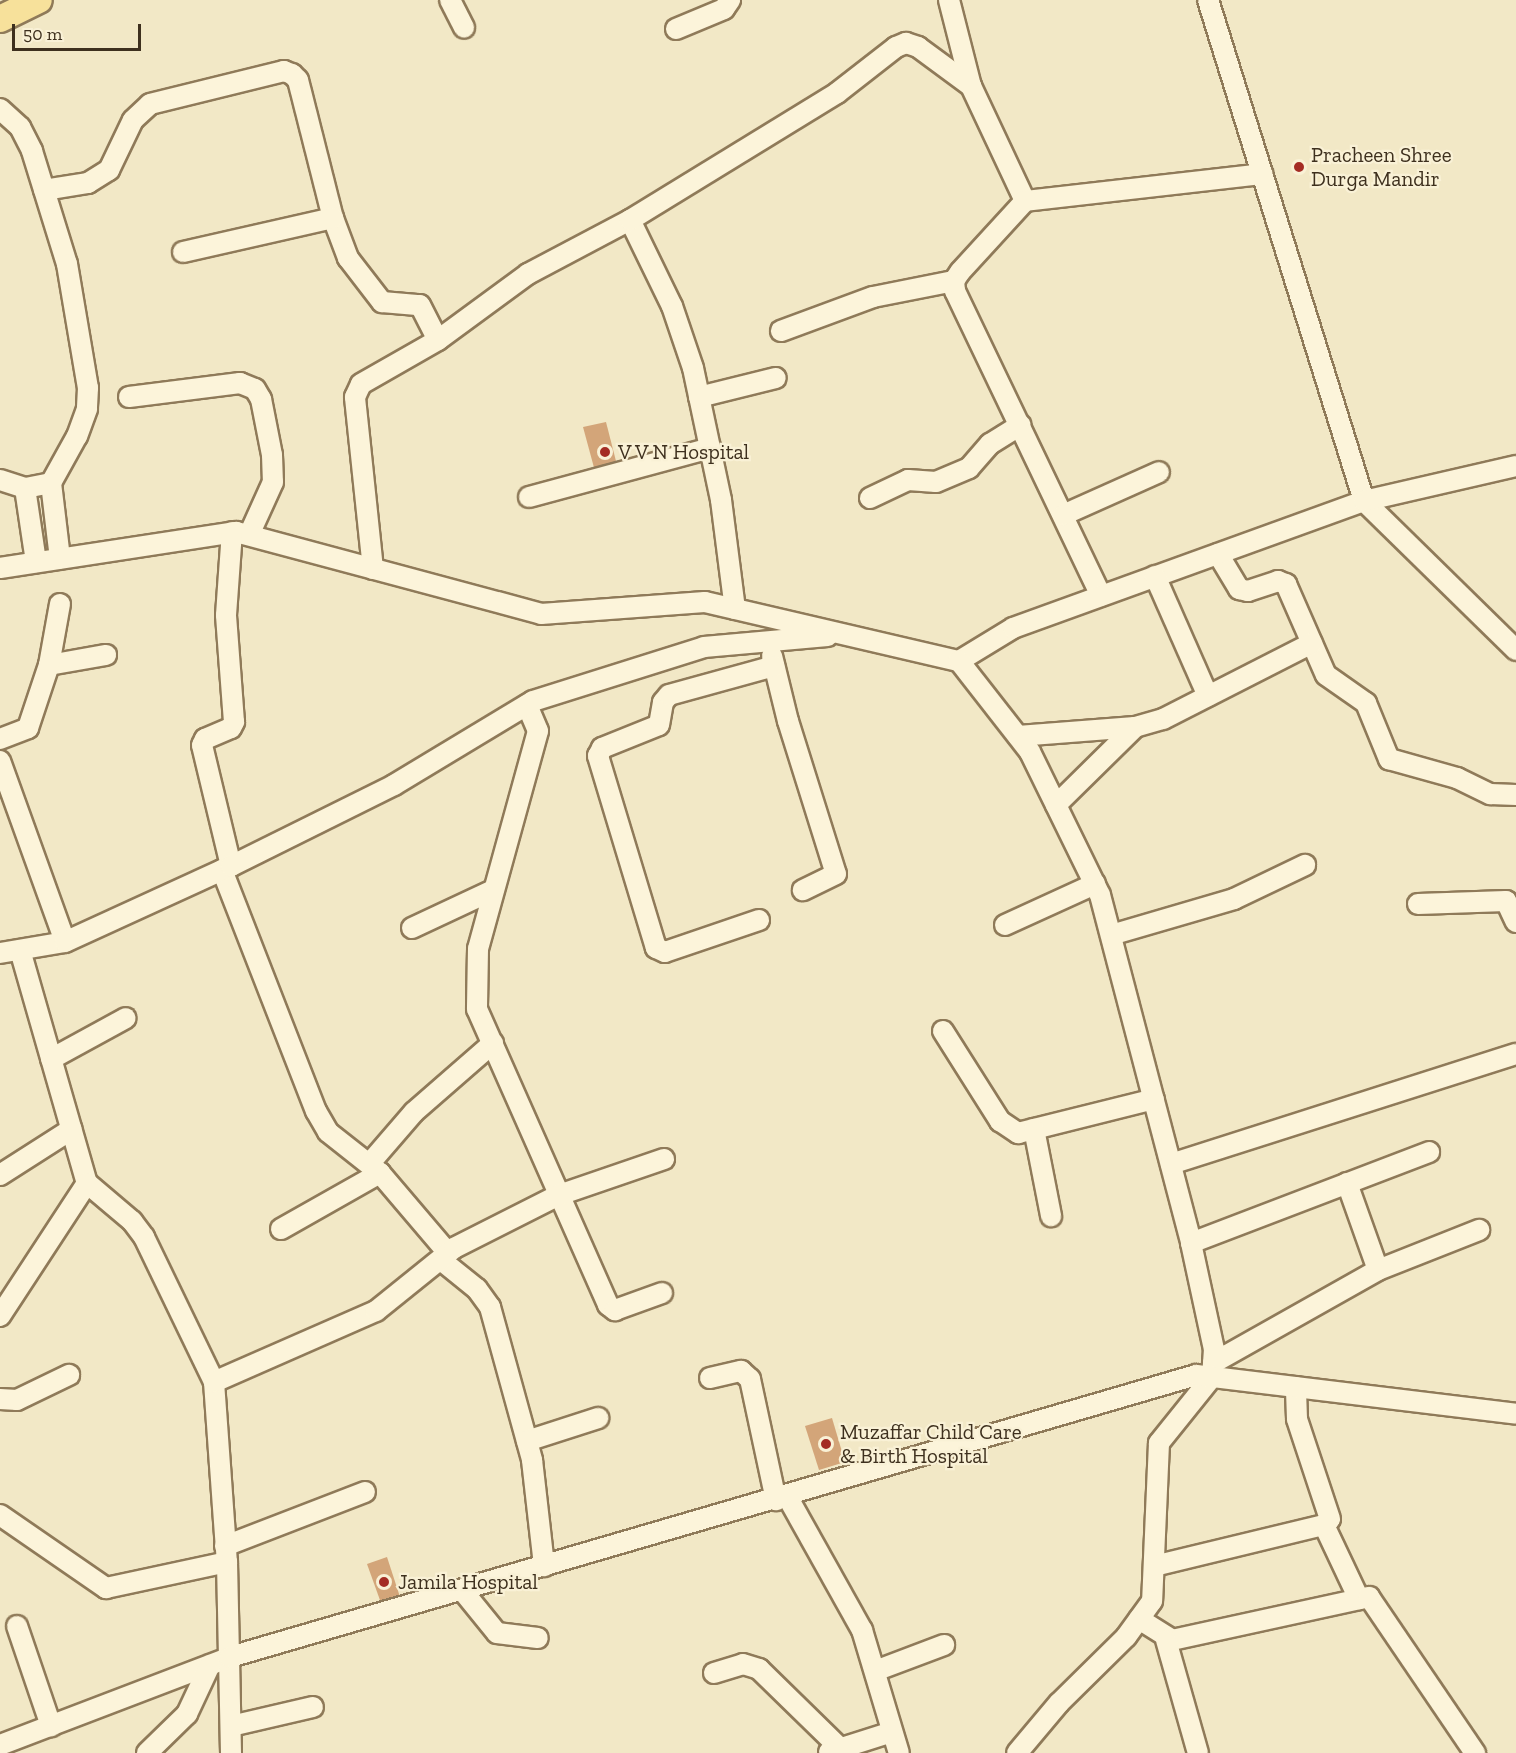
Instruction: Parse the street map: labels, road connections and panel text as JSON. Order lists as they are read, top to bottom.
{
  "places": [
    "Pracheen Shree Durga Mandir",
    "V V N Hospital",
    "Muzaffar Child Care & Birth Hospital",
    "Jamila Hospital"
  ],
  "scale_bar": "50 m"
}
